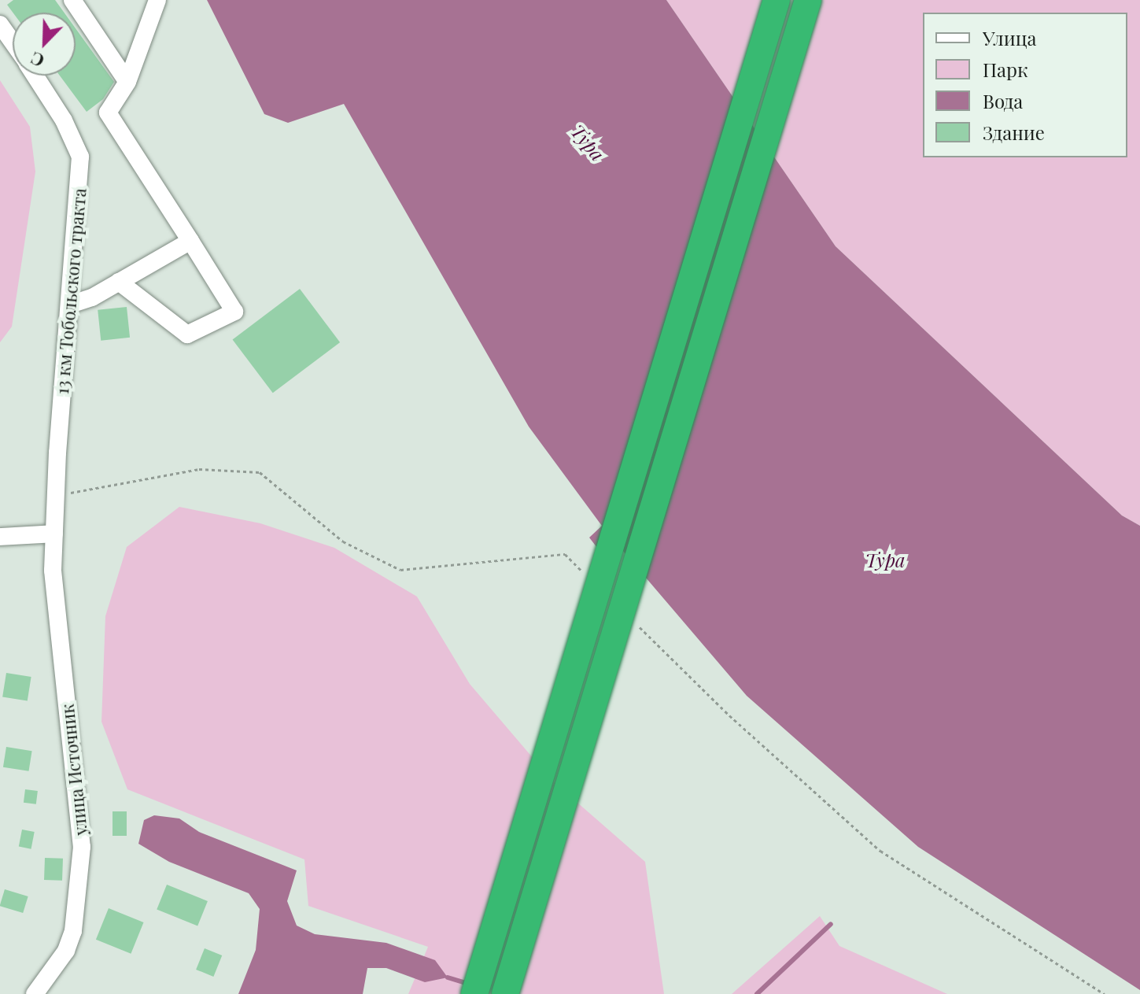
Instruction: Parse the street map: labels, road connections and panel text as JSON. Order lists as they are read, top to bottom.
{
  "streets": {
    "street": ["13 км Тобольского тракта", "улица Источник"]
  },
  "crossings": [
    ["13 км Тобольского тракта", "улица Источник"]
  ],
  "water": ["Тура"],
  "legend": [
    "Улица",
    "Парк",
    "Вода",
    "Здание"
  ],
  "north": "bottom left"
}
